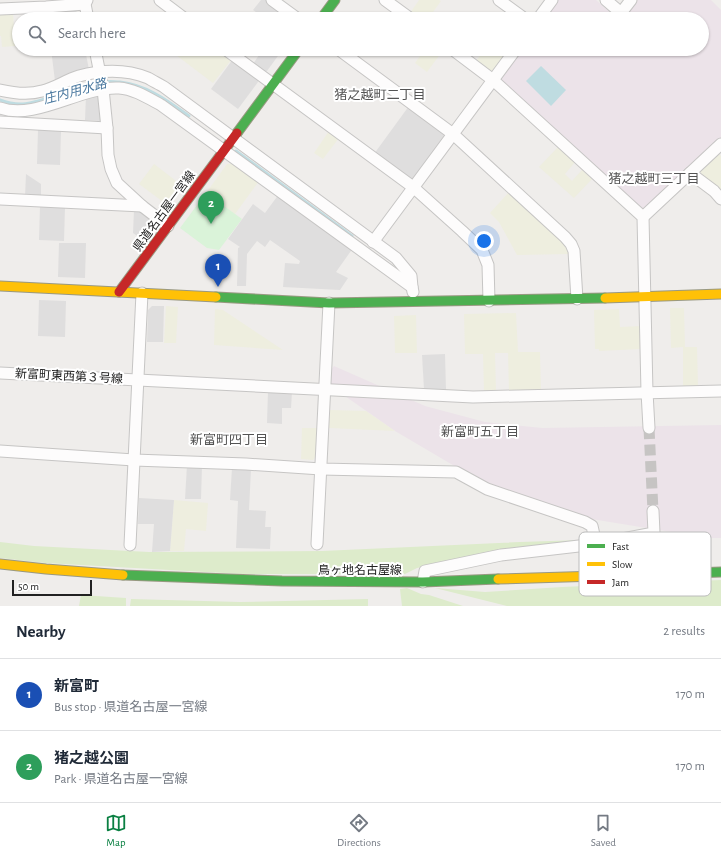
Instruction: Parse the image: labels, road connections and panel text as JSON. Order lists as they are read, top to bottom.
{
  "streets": {
    "main road": ["県道名古屋一宮線", "鳥ヶ地名古屋線"],
    "street": ["新富町東西第３号線"]
  },
  "districts": [
    "猪之越町二丁目",
    "猪之越町三丁目",
    "新富町五丁目",
    "新富町四丁目"
  ],
  "water": ["庄内用水路"],
  "legend": ["Fast", "Slow", "Jam"],
  "scale_bar": "50 m",
  "page": {
    "search": "Search here",
    "pins": ["2", "1"],
    "scale": "50 m",
    "heading": ["Nearby", "2 results"],
    "list": [
      {
        "mark": "1",
        "name": "新富町",
        "note": "Bus stop · 県道名古屋一宮線",
        "value": "170 m"
      },
      {
        "mark": "2",
        "name": "猪之越公園",
        "note": "Park · 県道名古屋一宮線",
        "value": "170 m"
      }
    ],
    "nav": ["Map", "Directions", "Saved"]
  }
}
